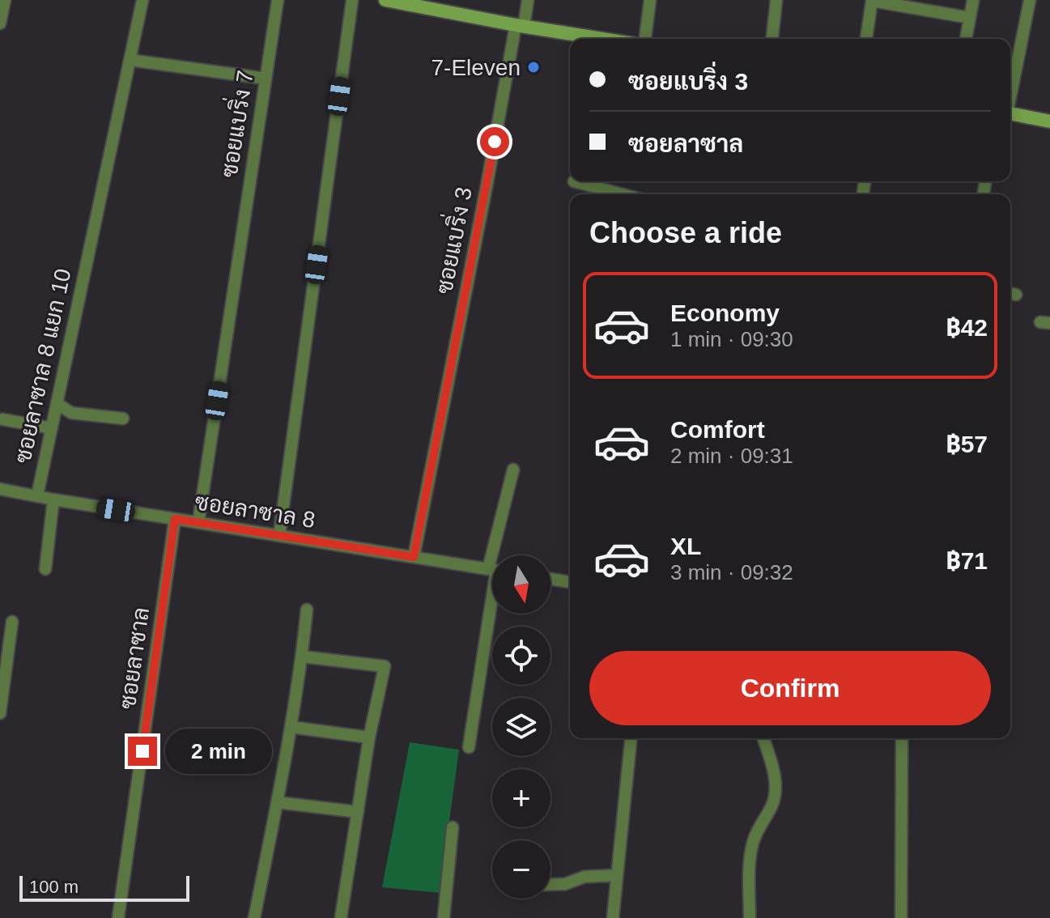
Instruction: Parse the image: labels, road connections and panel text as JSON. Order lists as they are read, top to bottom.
{
  "streets": {
    "street": [
      "ซอยแบริ่ง 7",
      "ซอยแบริ่ง 3",
      "ซอยลาซาล 8 แยก 10",
      "ซอยลาซาล 8",
      "ซอยลาซาล"
    ]
  },
  "crossings": [
    ["ซอยแบริ่ง 7", "ซอยลาซาล 8"],
    ["ซอยแบริ่ง 3", "ซอยลาซาล 8"],
    ["ซอยลาซาล 8 แยก 10", "ซอยลาซาล 8"],
    ["ซอยลาซาล 8", "ซอยลาซาล"]
  ],
  "places": ["7-Eleven"],
  "scale_bar": "100 m",
  "north": "bottom",
  "page": {
    "banner": ["ซอยแบริ่ง 3", "ซอยลาซาล"],
    "heading": "Choose a ride",
    "list": [
      {
        "name": "Economy",
        "note": "1 min · 09:30",
        "value": "฿42"
      },
      {
        "name": "Comfort",
        "note": "2 min · 09:31",
        "value": "฿57"
      },
      {
        "name": "XL",
        "note": "3 min · 09:32",
        "value": "฿71"
      }
    ],
    "map_buttons": ["+", "−"],
    "buttons": "Confirm",
    "bubble": "2 min",
    "scale": "100 m"
  }
}
